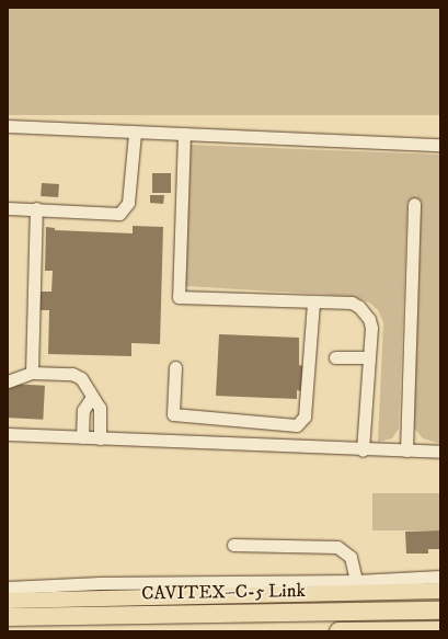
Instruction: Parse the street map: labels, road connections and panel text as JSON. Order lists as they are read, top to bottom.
{
  "streets": {
    "highway": ["CAVITEX–C-5 Link"]
  }
}
